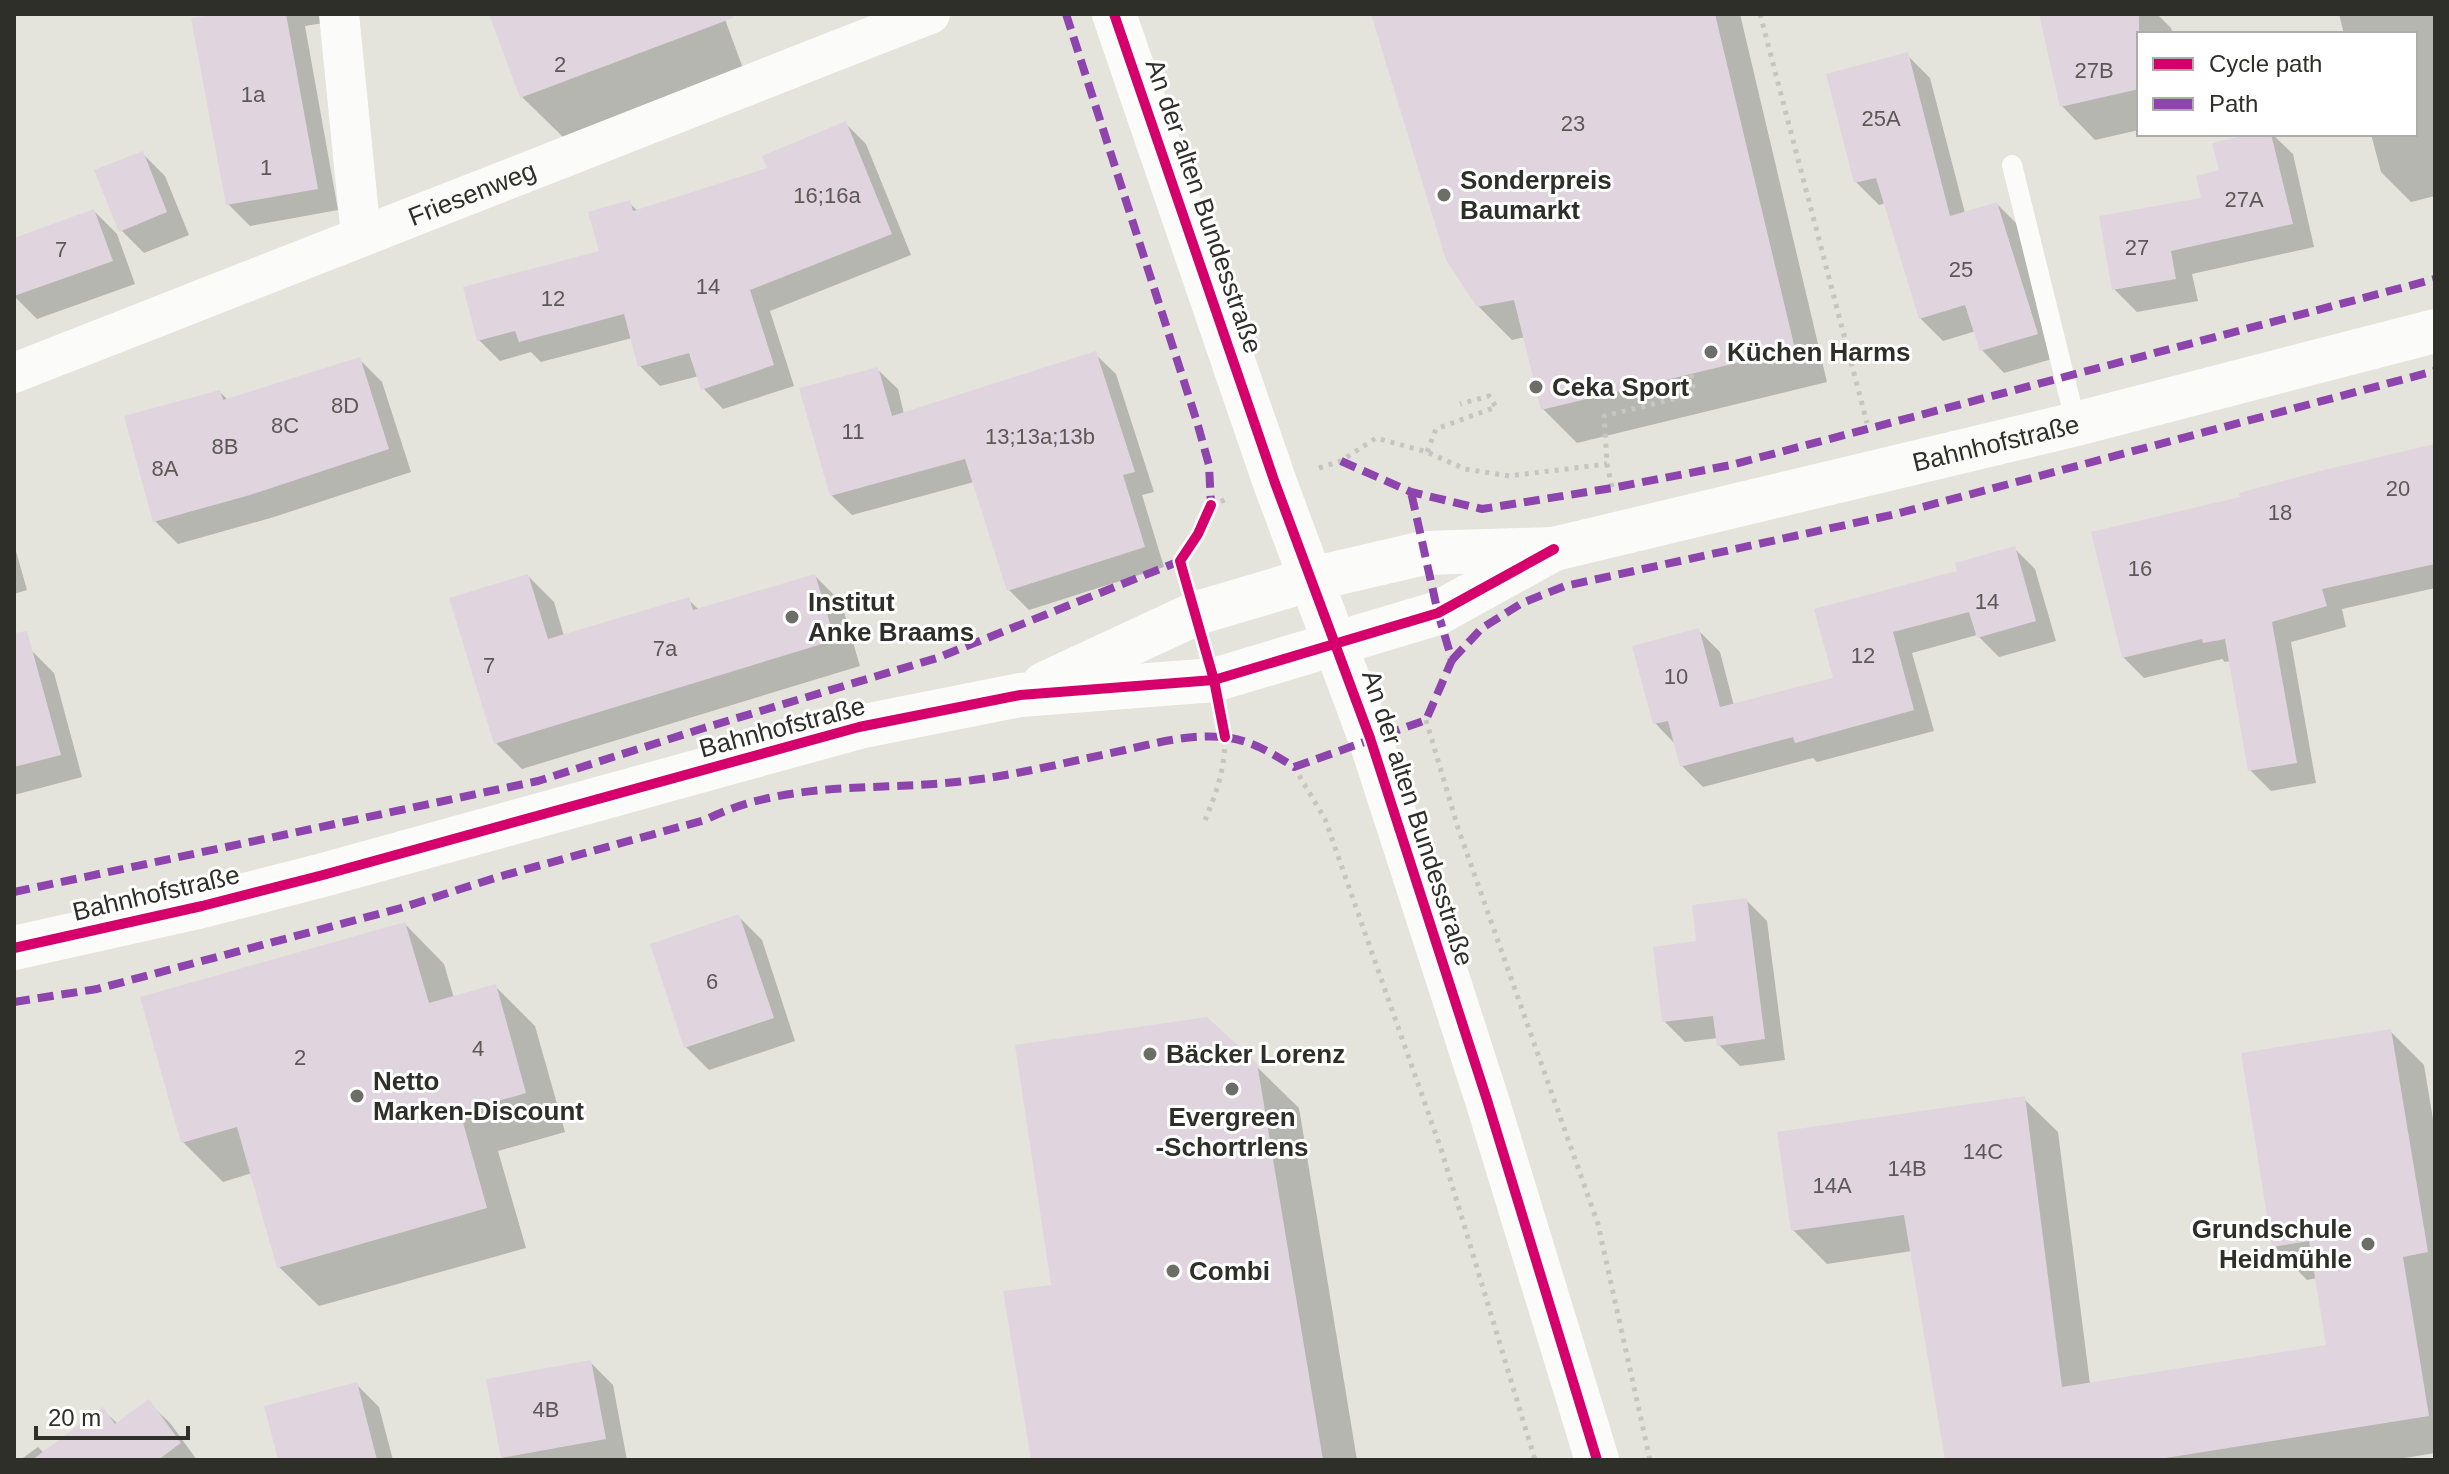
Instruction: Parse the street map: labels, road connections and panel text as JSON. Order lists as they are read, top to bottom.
{
  "streets": {
    "street": ["Friesenweg", "An der alten Bundesstraße", "Bahnhofstraße"]
  },
  "crossings": [
    ["An der alten Bundesstraße", "Bahnhofstraße"]
  ],
  "places": [
    "Sonderpreis Baumarkt",
    "Küchen Harms",
    "Ceka Sport",
    "Institut Anke Braams",
    "Bäcker Lorenz",
    "Evergreen -Schortrlens",
    "Netto Marken-Discount",
    "Grundschule Heidmühle",
    "Combi"
  ],
  "house_numbers": [
    "2",
    "27B",
    "1a",
    "25A",
    "23",
    "1",
    "16;16a",
    "27A",
    "27",
    "7",
    "25",
    "14",
    "12",
    "8D",
    "8C",
    "11",
    "13;13a;13b",
    "8B",
    "8A",
    "20",
    "18",
    "16",
    "14",
    "7a",
    "12",
    "7",
    "10",
    "6",
    "4",
    "2",
    "14C",
    "14B",
    "14A",
    "4B"
  ],
  "legend": ["Cycle path", "Path"],
  "scale_bar": "20 m"
}
